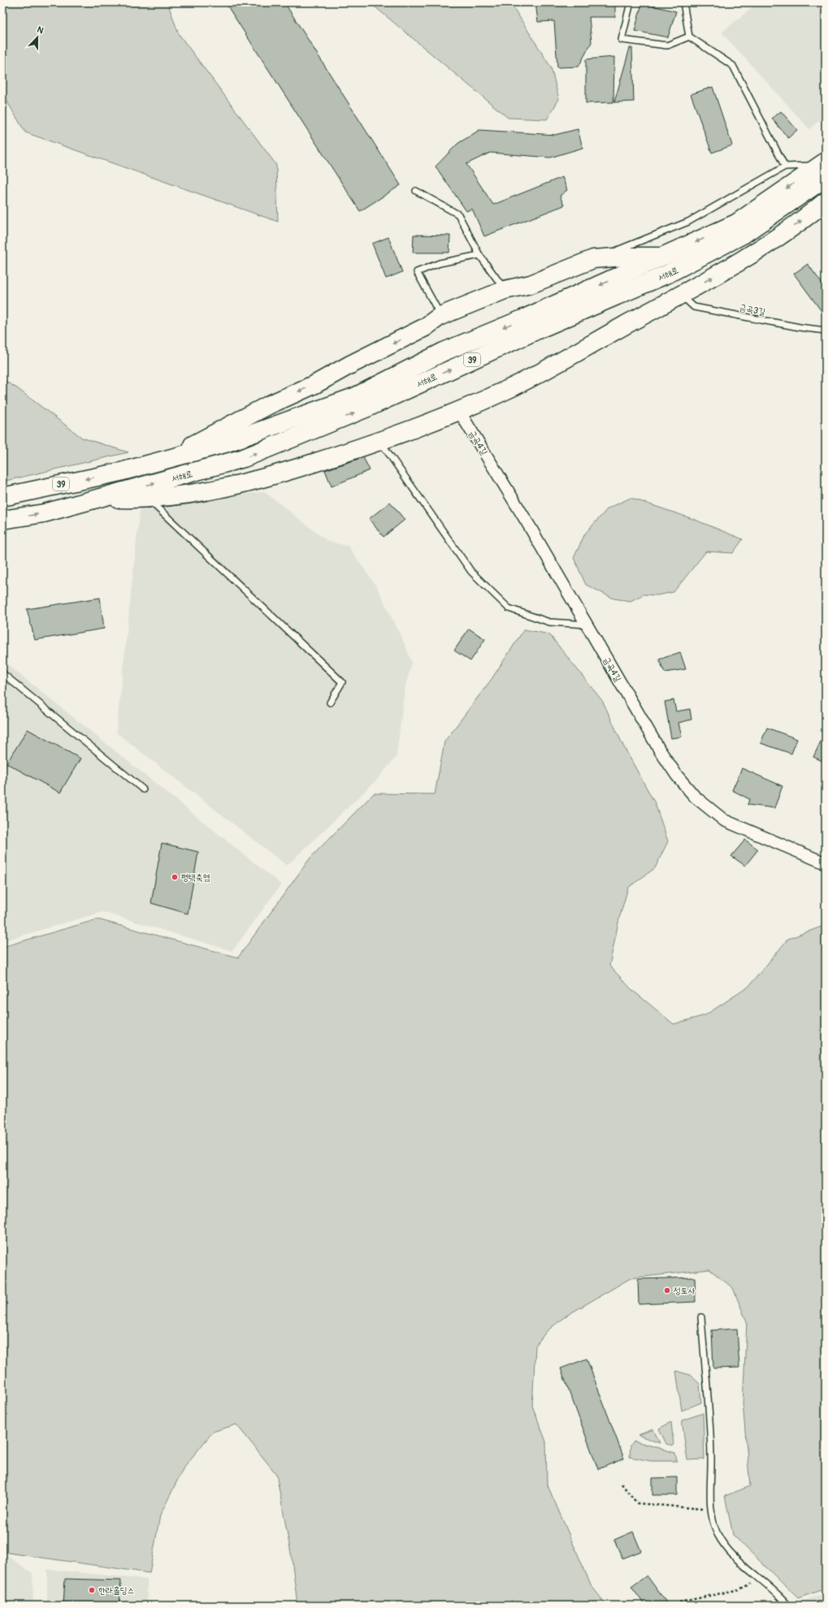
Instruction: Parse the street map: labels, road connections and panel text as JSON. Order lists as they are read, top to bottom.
{
  "streets": {
    "main road": ["서해로", "39"],
    "street": ["금곡4길"],
    "lane": ["금곡3길"]
  },
  "places": ["평택축협", "정토사", "한라홀딩스"],
  "north": "top"
}
